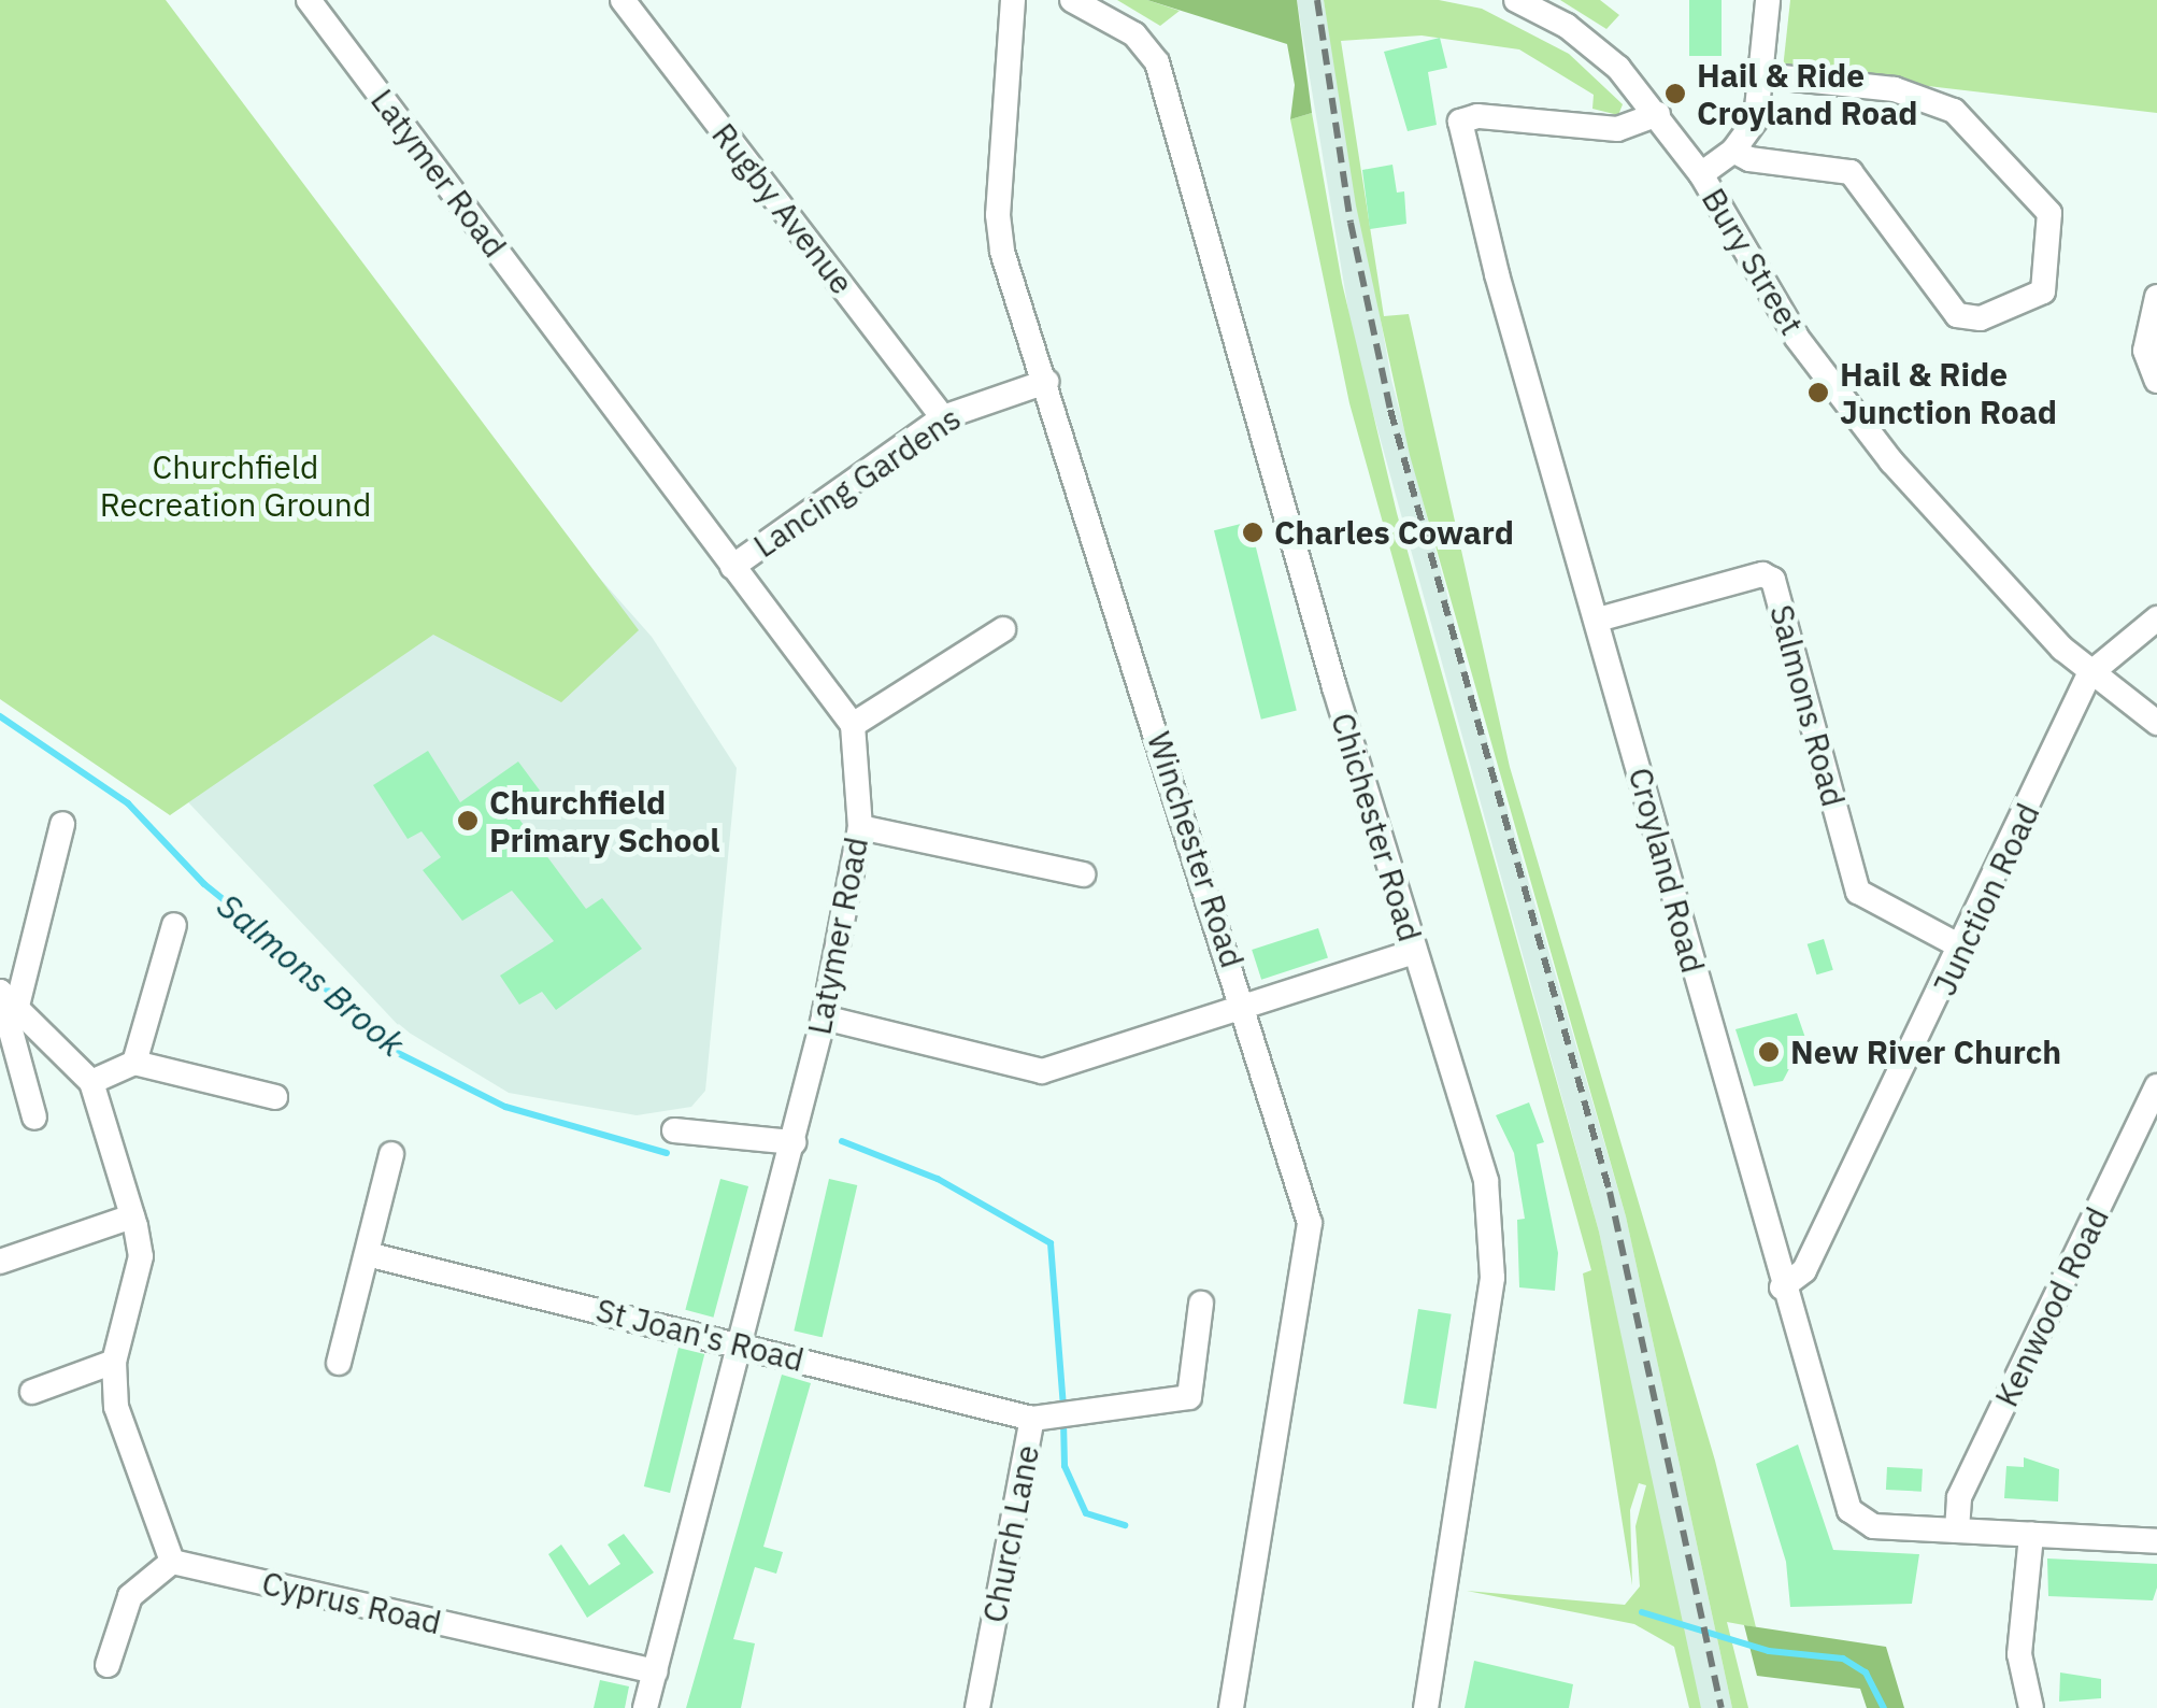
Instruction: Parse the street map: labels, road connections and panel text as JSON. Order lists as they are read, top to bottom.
{
  "streets": {
    "street": [
      "Latymer Road",
      "Rugby Avenue",
      "Bury Street",
      "Lancing Gardens",
      "Salmons Road",
      "Chichester Road",
      "Winchester Road",
      "Croyland Road",
      "Junction Road",
      "Kenwood Road",
      "St Joan's Road",
      "Church Lane",
      "Cyprus Road"
    ]
  },
  "crossings": [
    ["Latymer Road", "Lancing Gardens"],
    ["Latymer Road", "St Joan's Road"],
    ["Latymer Road", "Cyprus Road"],
    ["Rugby Avenue", "Lancing Gardens"],
    ["Bury Street", "Croyland Road"],
    ["Bury Street", "Junction Road"],
    ["Lancing Gardens", "Winchester Road"],
    ["Salmons Road", "Croyland Road"],
    ["Salmons Road", "Junction Road"],
    ["Croyland Road", "Junction Road"],
    ["Croyland Road", "Kenwood Road"],
    ["St Joan's Road", "Church Lane"]
  ],
  "water": ["Salmons Brook"],
  "parks": ["Churchfield Recreation Ground"],
  "places": [
    "Hail & Ride Croyland Road",
    "Hail & Ride Junction Road",
    "Charles Coward",
    "Churchfield Primary School",
    "New River Church"
  ]
}
